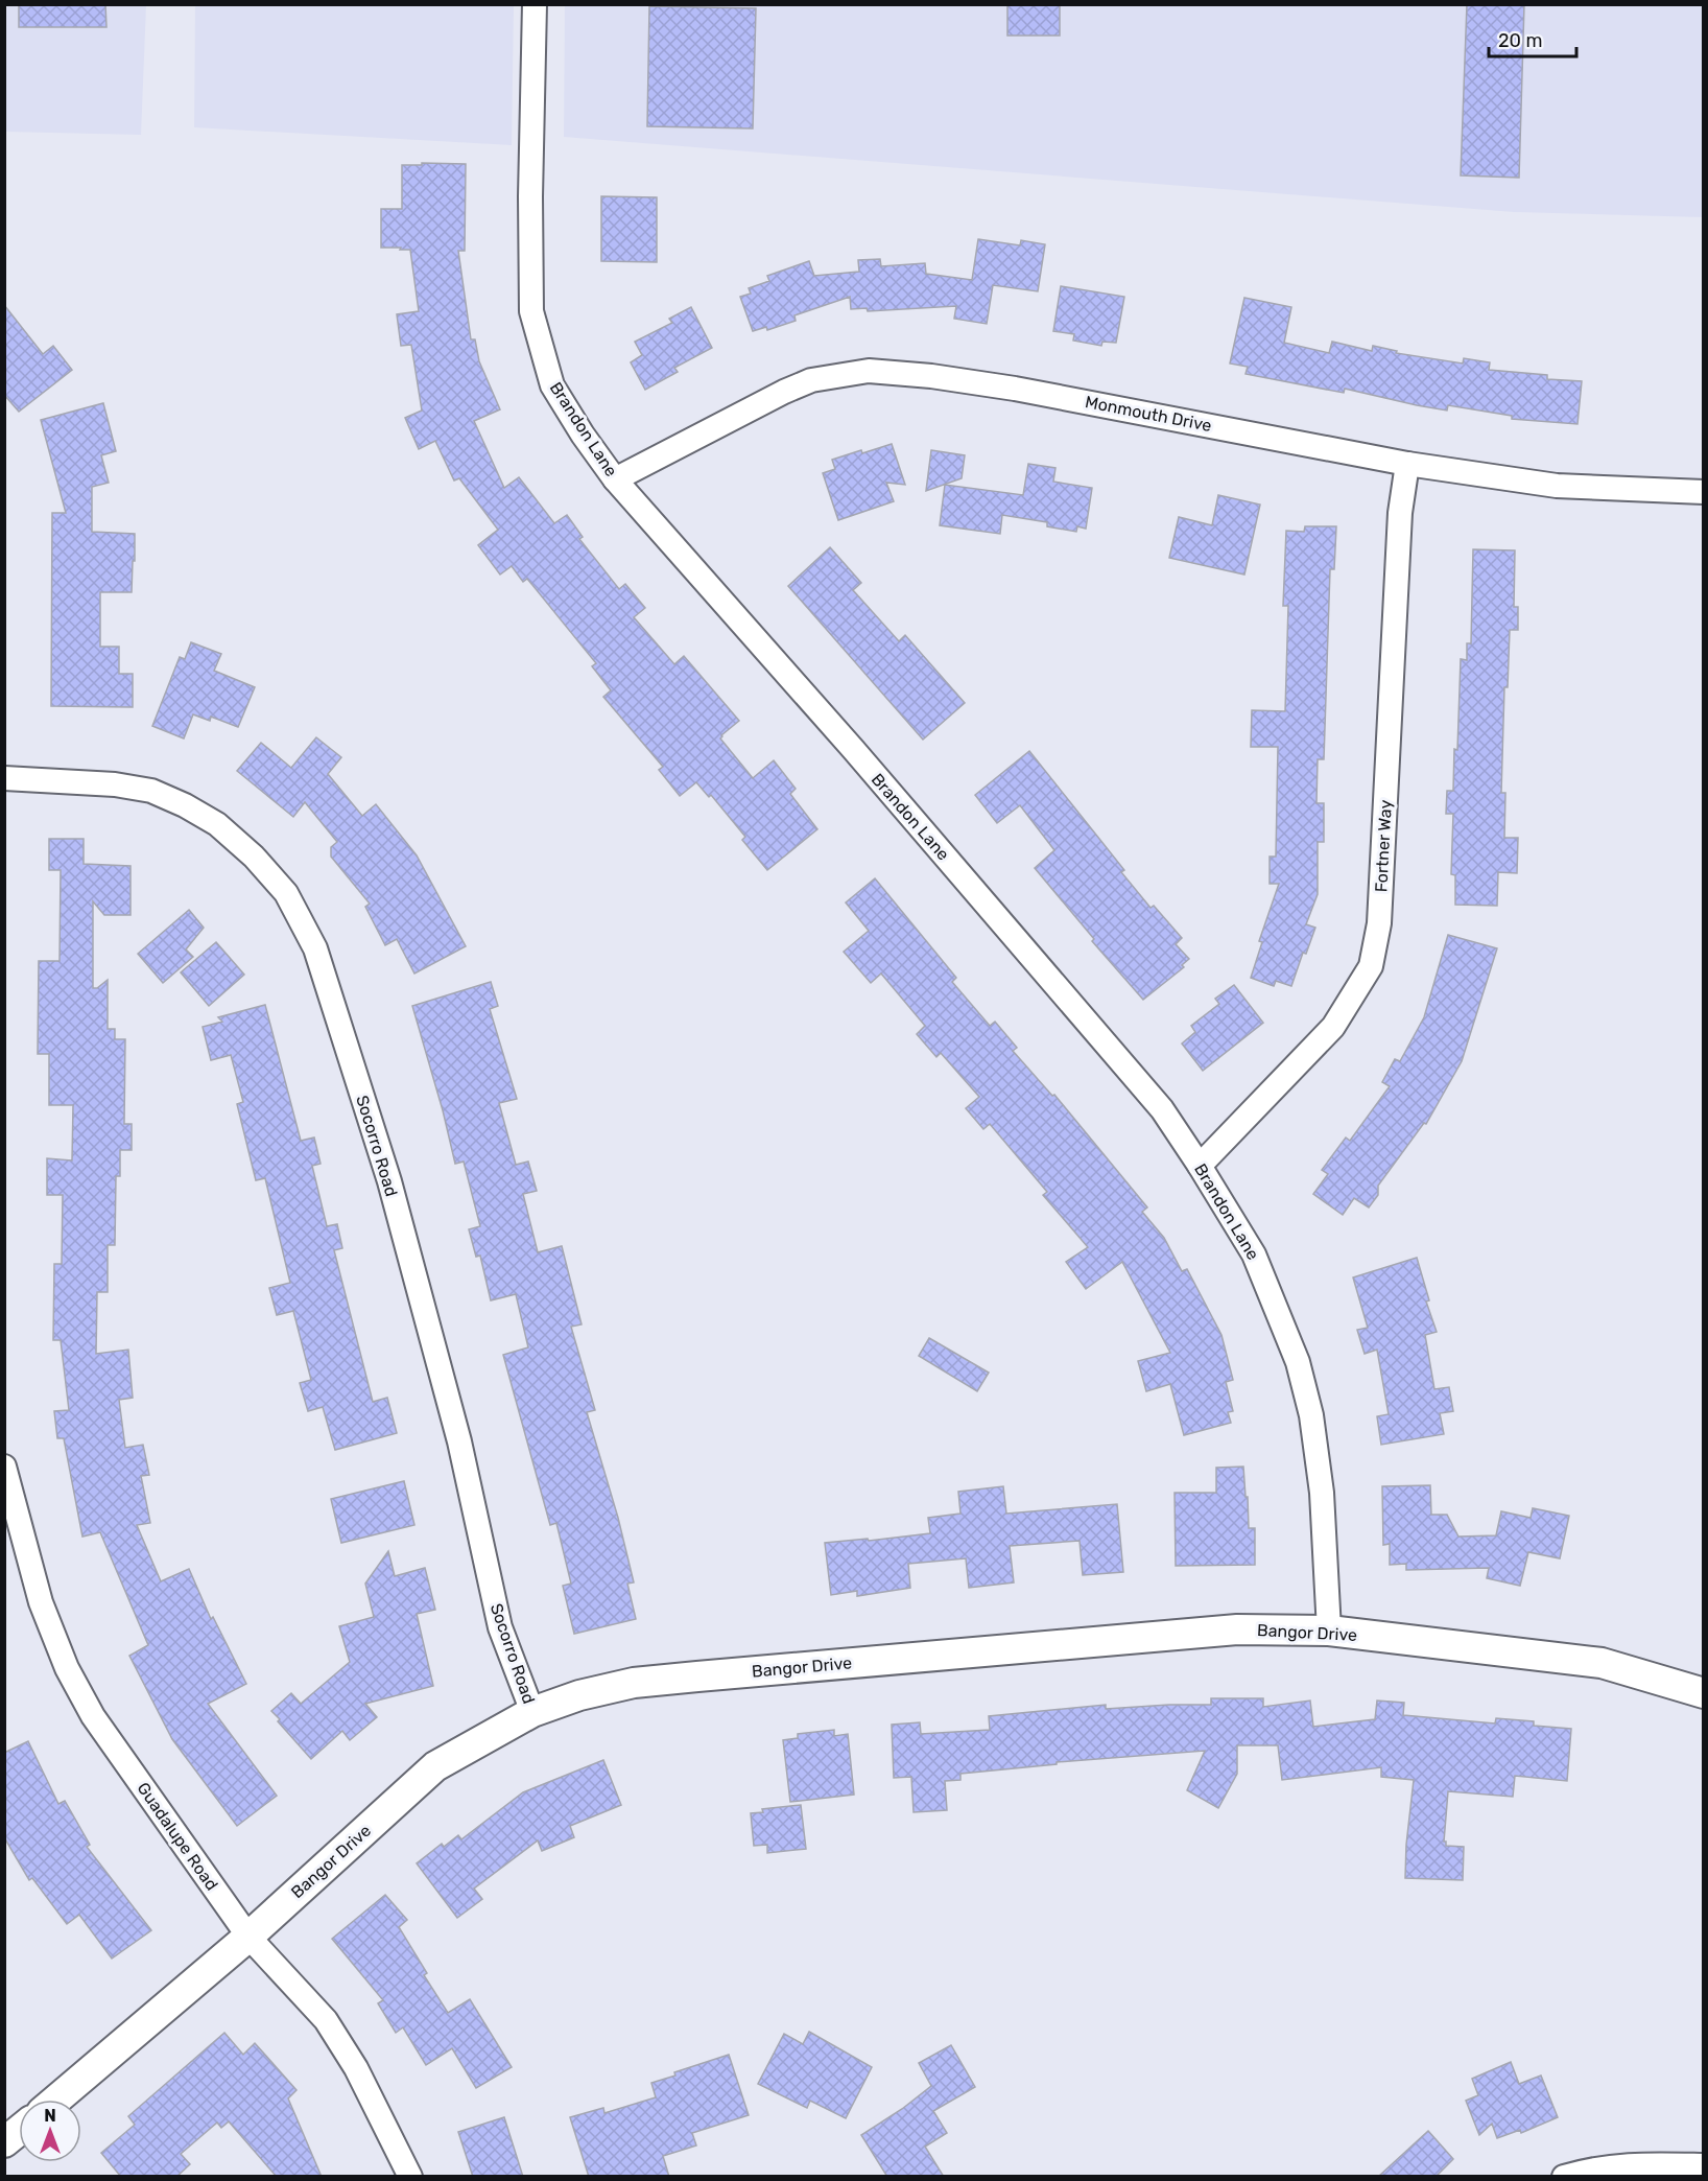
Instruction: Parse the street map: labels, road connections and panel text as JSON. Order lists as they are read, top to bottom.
{
  "streets": {
    "street": [
      "Monmouth Drive",
      "Brandon Lane",
      "Fortner Way",
      "Socorro Road",
      "Bangor Drive",
      "Guadalupe Road"
    ]
  },
  "crossings": [
    ["Monmouth Drive", "Brandon Lane"],
    ["Monmouth Drive", "Fortner Way"],
    ["Brandon Lane", "Fortner Way"],
    ["Brandon Lane", "Bangor Drive"],
    ["Socorro Road", "Bangor Drive"],
    ["Bangor Drive", "Guadalupe Road"]
  ],
  "scale_bar": "20 m",
  "north": "top"
}
